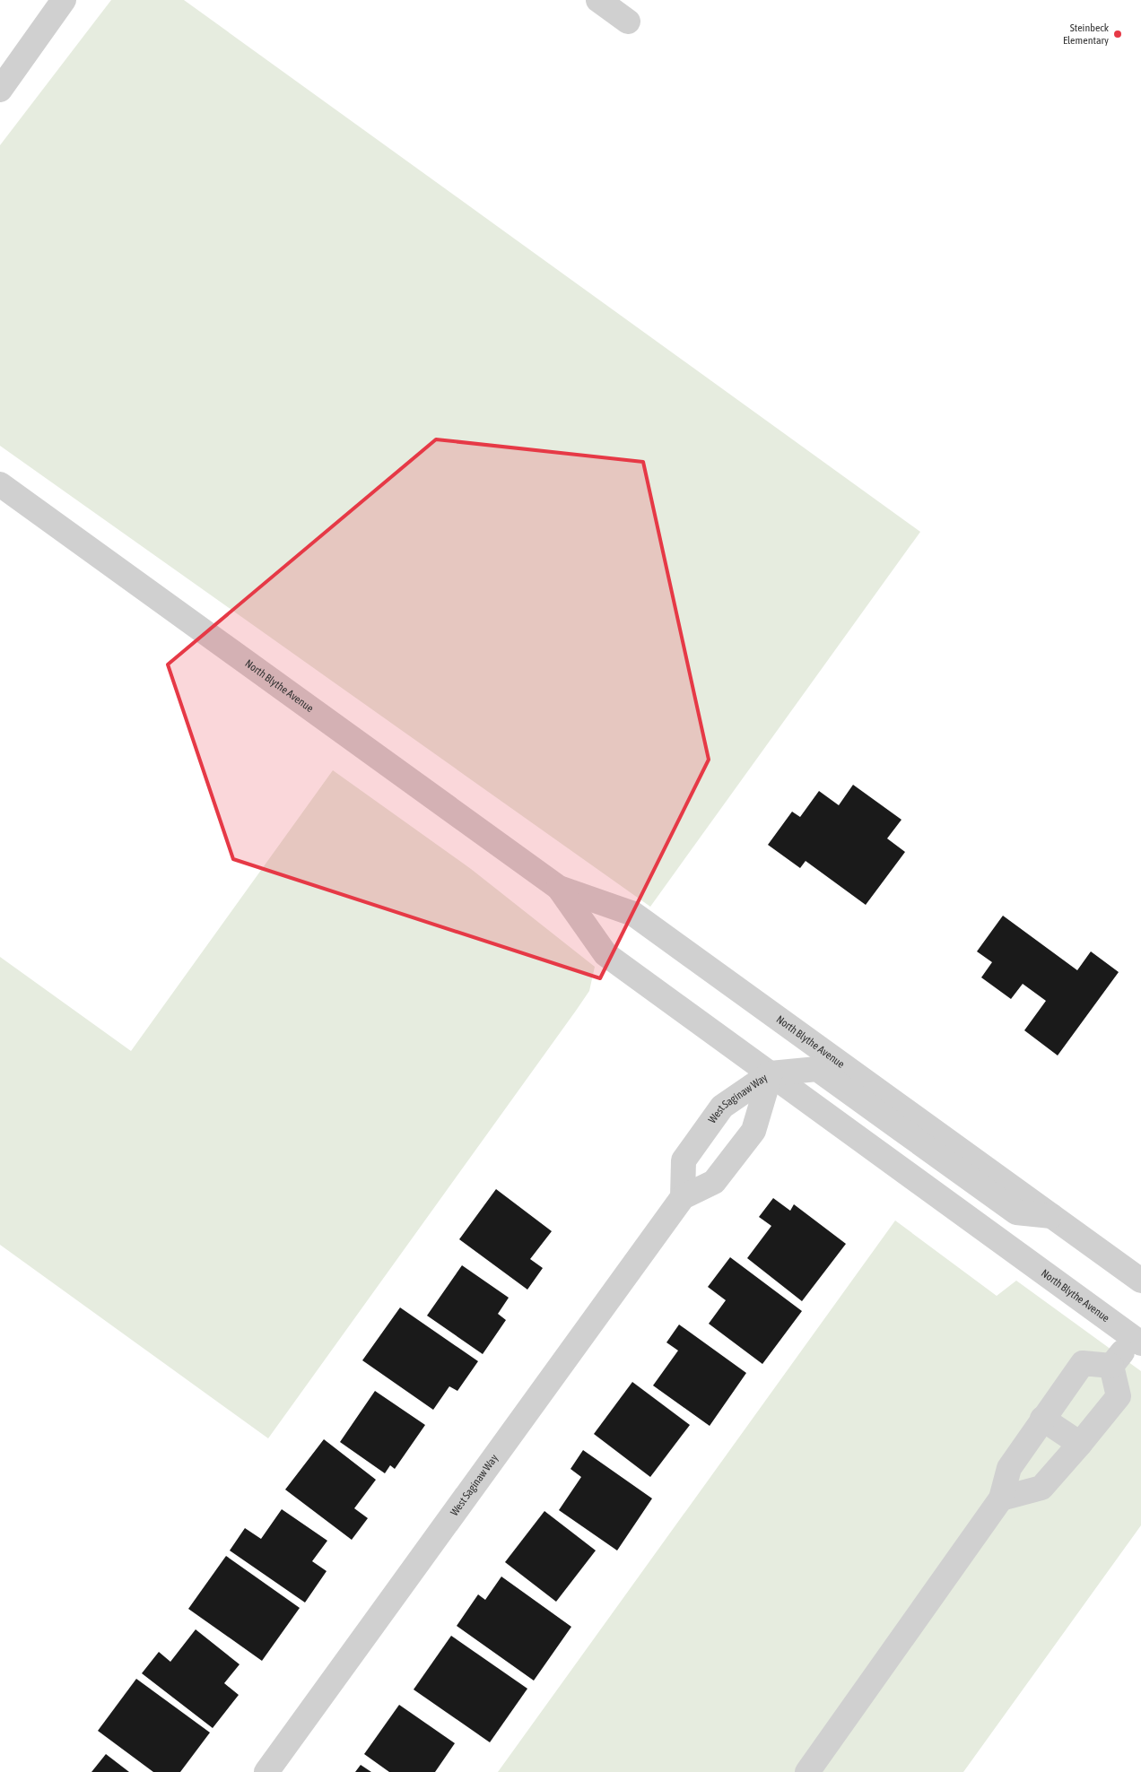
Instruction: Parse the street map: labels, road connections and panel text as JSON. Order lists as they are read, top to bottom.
{
  "streets": {
    "street": ["North Blythe Avenue", "West Saginaw Way"]
  },
  "crossings": [
    ["North Blythe Avenue", "West Saginaw Way"]
  ],
  "places": ["Steinbeck Elementary"]
}
